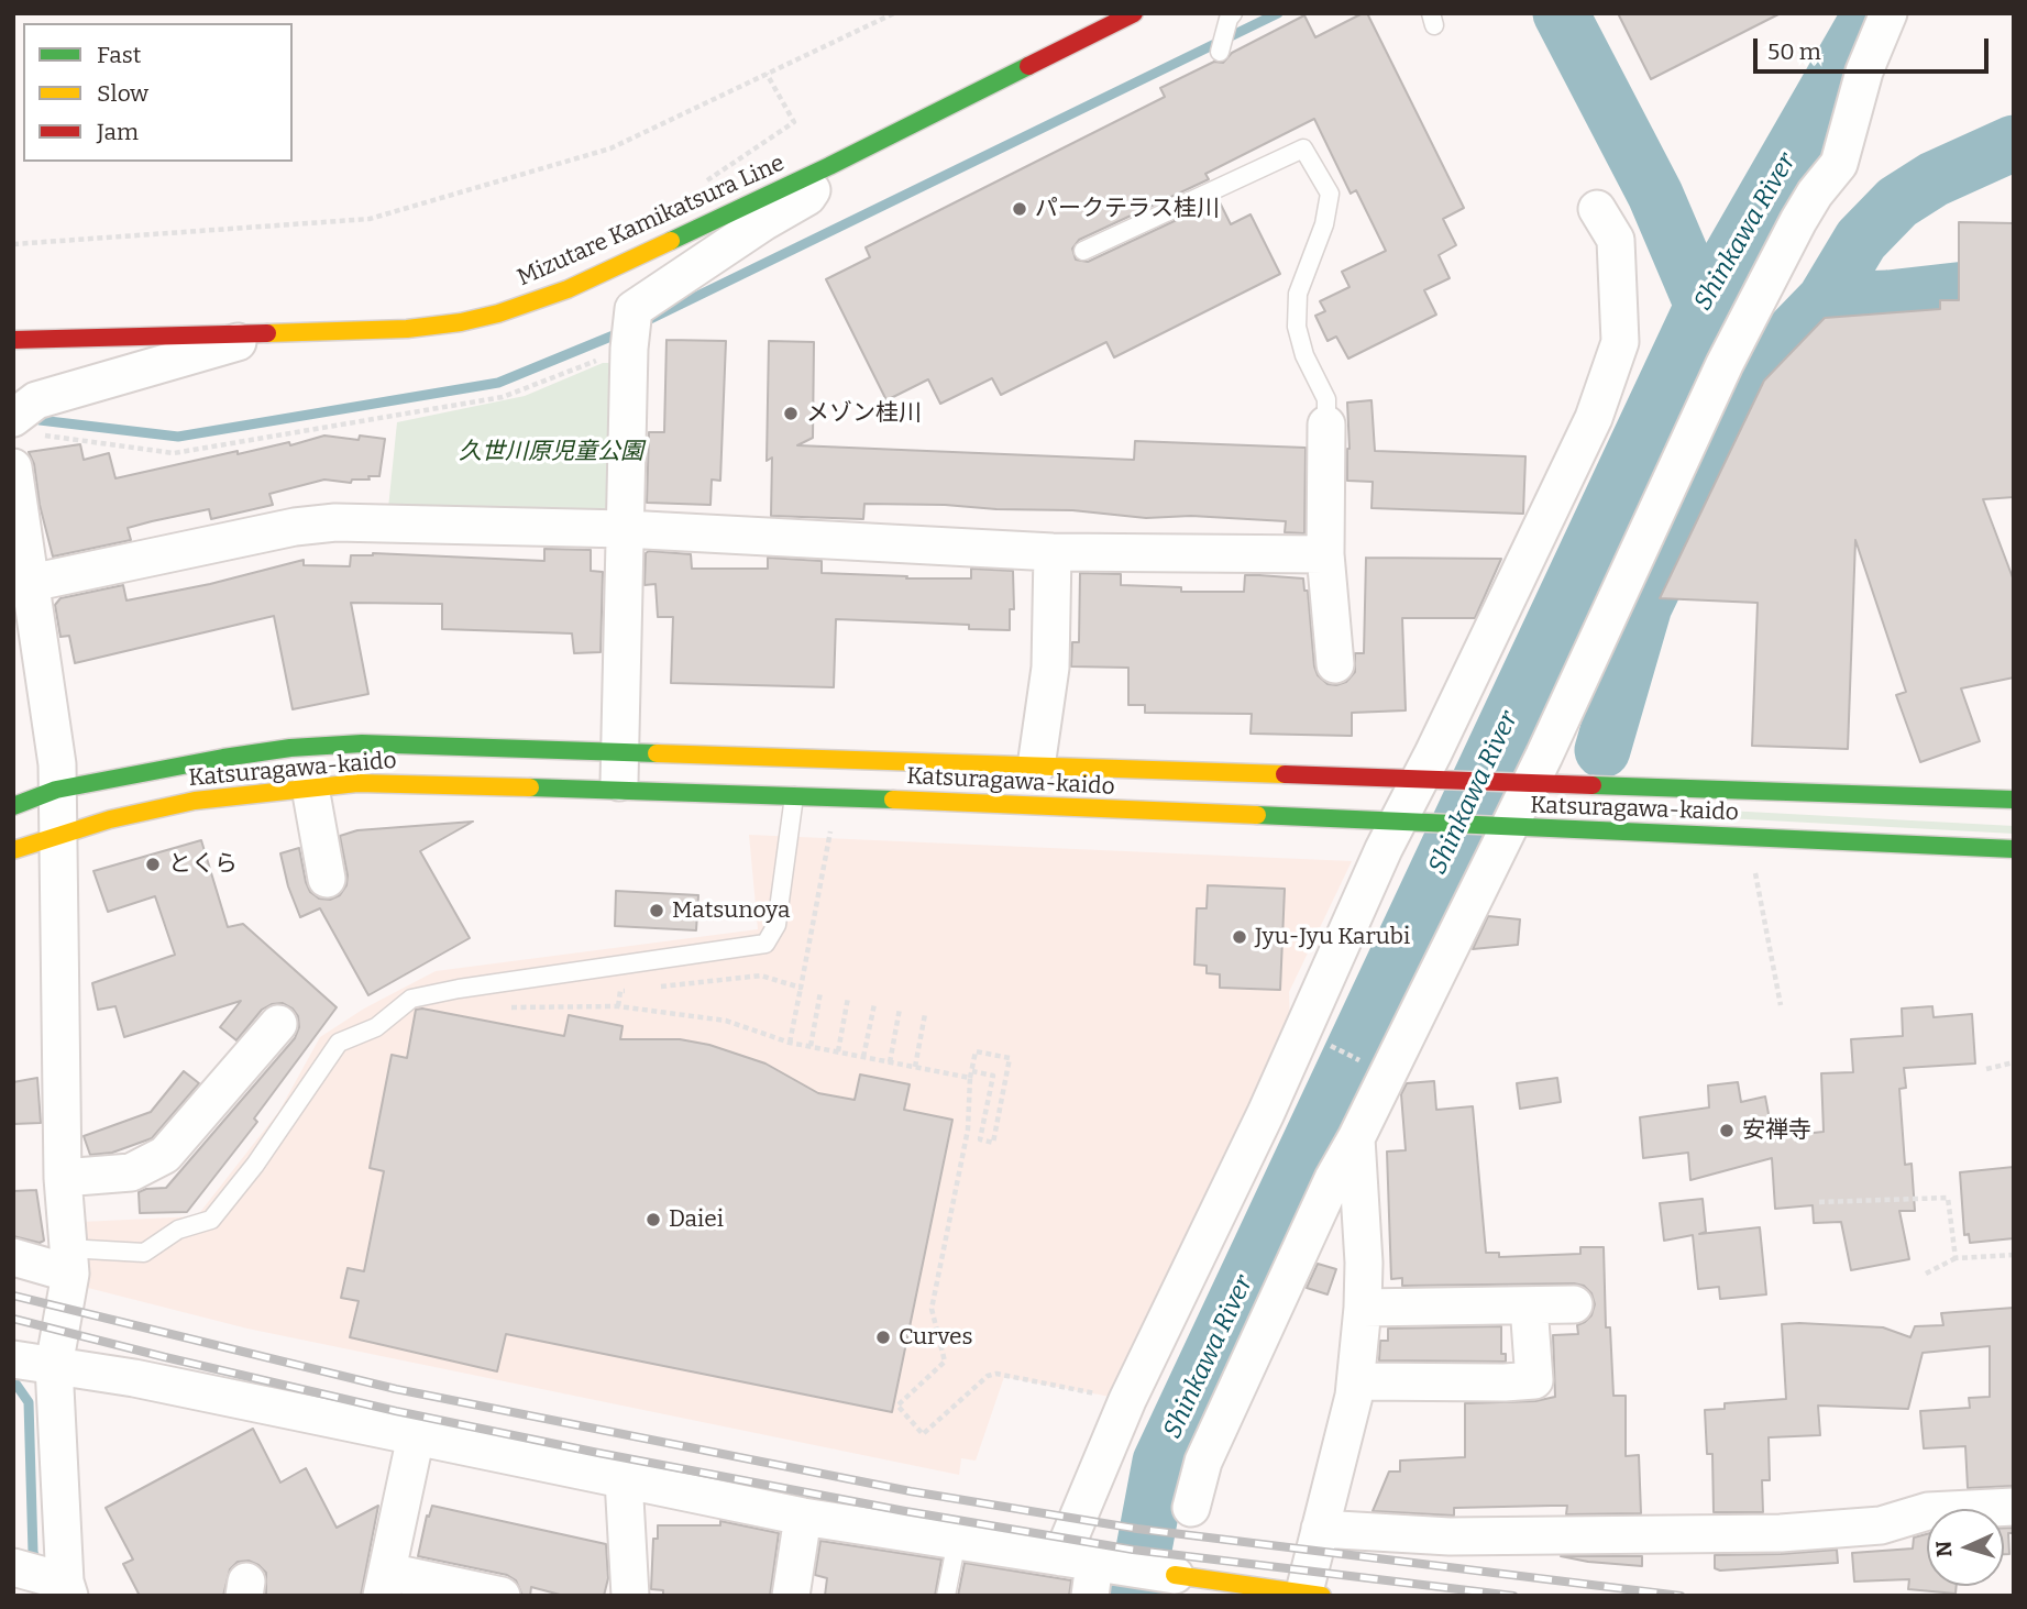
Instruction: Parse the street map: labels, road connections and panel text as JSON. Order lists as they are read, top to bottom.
{
  "streets": {
    "street": ["Mizutare Kamikatsura Line", "Katsuragawa-kaido"]
  },
  "water": ["Shinkawa River"],
  "parks": ["久世川原児童公園"],
  "places": [
    "パークテラス桂川",
    "メゾン桂川",
    "とくら",
    "Matsunoya",
    "Jyu-Jyu Karubi",
    "安禅寺",
    "Daiei",
    "Curves"
  ],
  "legend": ["Fast", "Slow", "Jam"],
  "scale_bar": "50 m",
  "north": "left"
}
